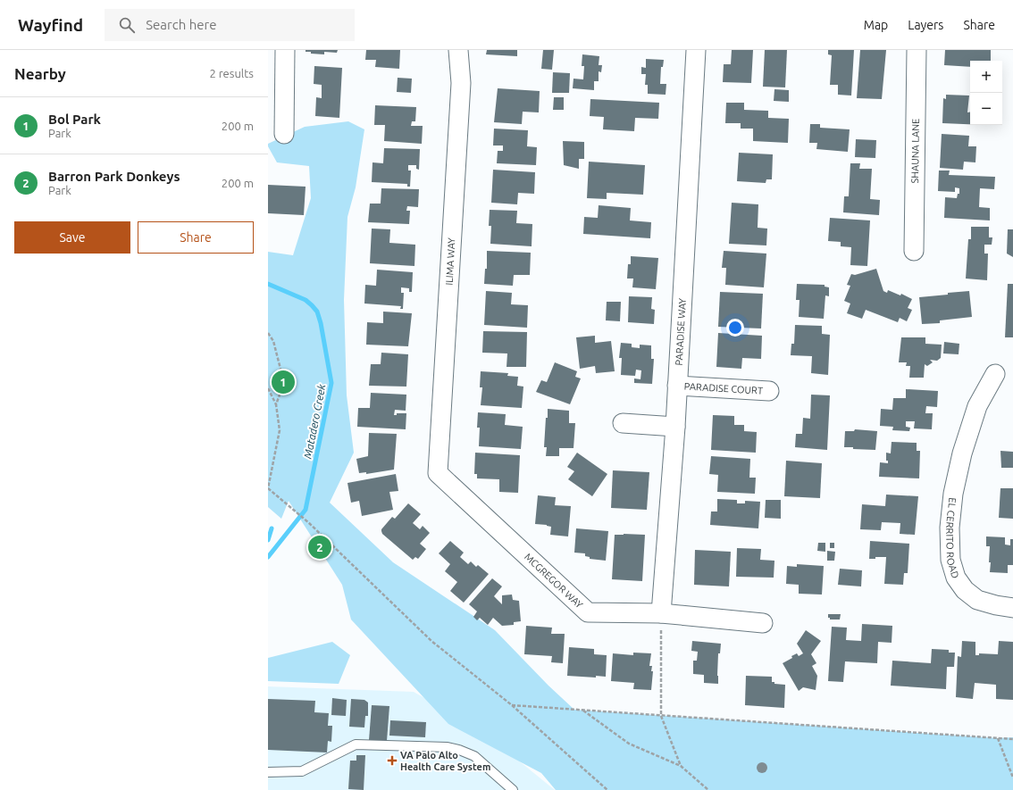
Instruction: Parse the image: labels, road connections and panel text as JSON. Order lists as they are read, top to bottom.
{
  "streets": {
    "street": [
      "SHAUNA LANE",
      "ILIMA WAY",
      "PARADISE WAY",
      "PARADISE COURT",
      "EL CERRITO ROAD",
      "MCGREGOR WAY"
    ]
  },
  "crossings": [
    ["ILIMA WAY", "MCGREGOR WAY"],
    ["PARADISE WAY", "PARADISE COURT"],
    ["PARADISE WAY", "MCGREGOR WAY"]
  ],
  "water": ["Matadero Creek"],
  "places": {
    "health": ["VA Palo Alto Health Care System"]
  },
  "page": {
    "header": "Wayfind",
    "search": "Search here",
    "nav": ["Map", "Layers", "Share"],
    "heading": ["Nearby", "2 results"],
    "map_buttons": ["+", "−"],
    "list": [
      {
        "mark": "1",
        "name": "Bol Park",
        "note": "Park",
        "value": "200 m"
      },
      {
        "mark": "2",
        "name": "Barron Park Donkeys",
        "note": "Park",
        "value": "200 m"
      }
    ],
    "buttons": ["Save", "Share"],
    "pins": ["1", "2"]
  }
}
